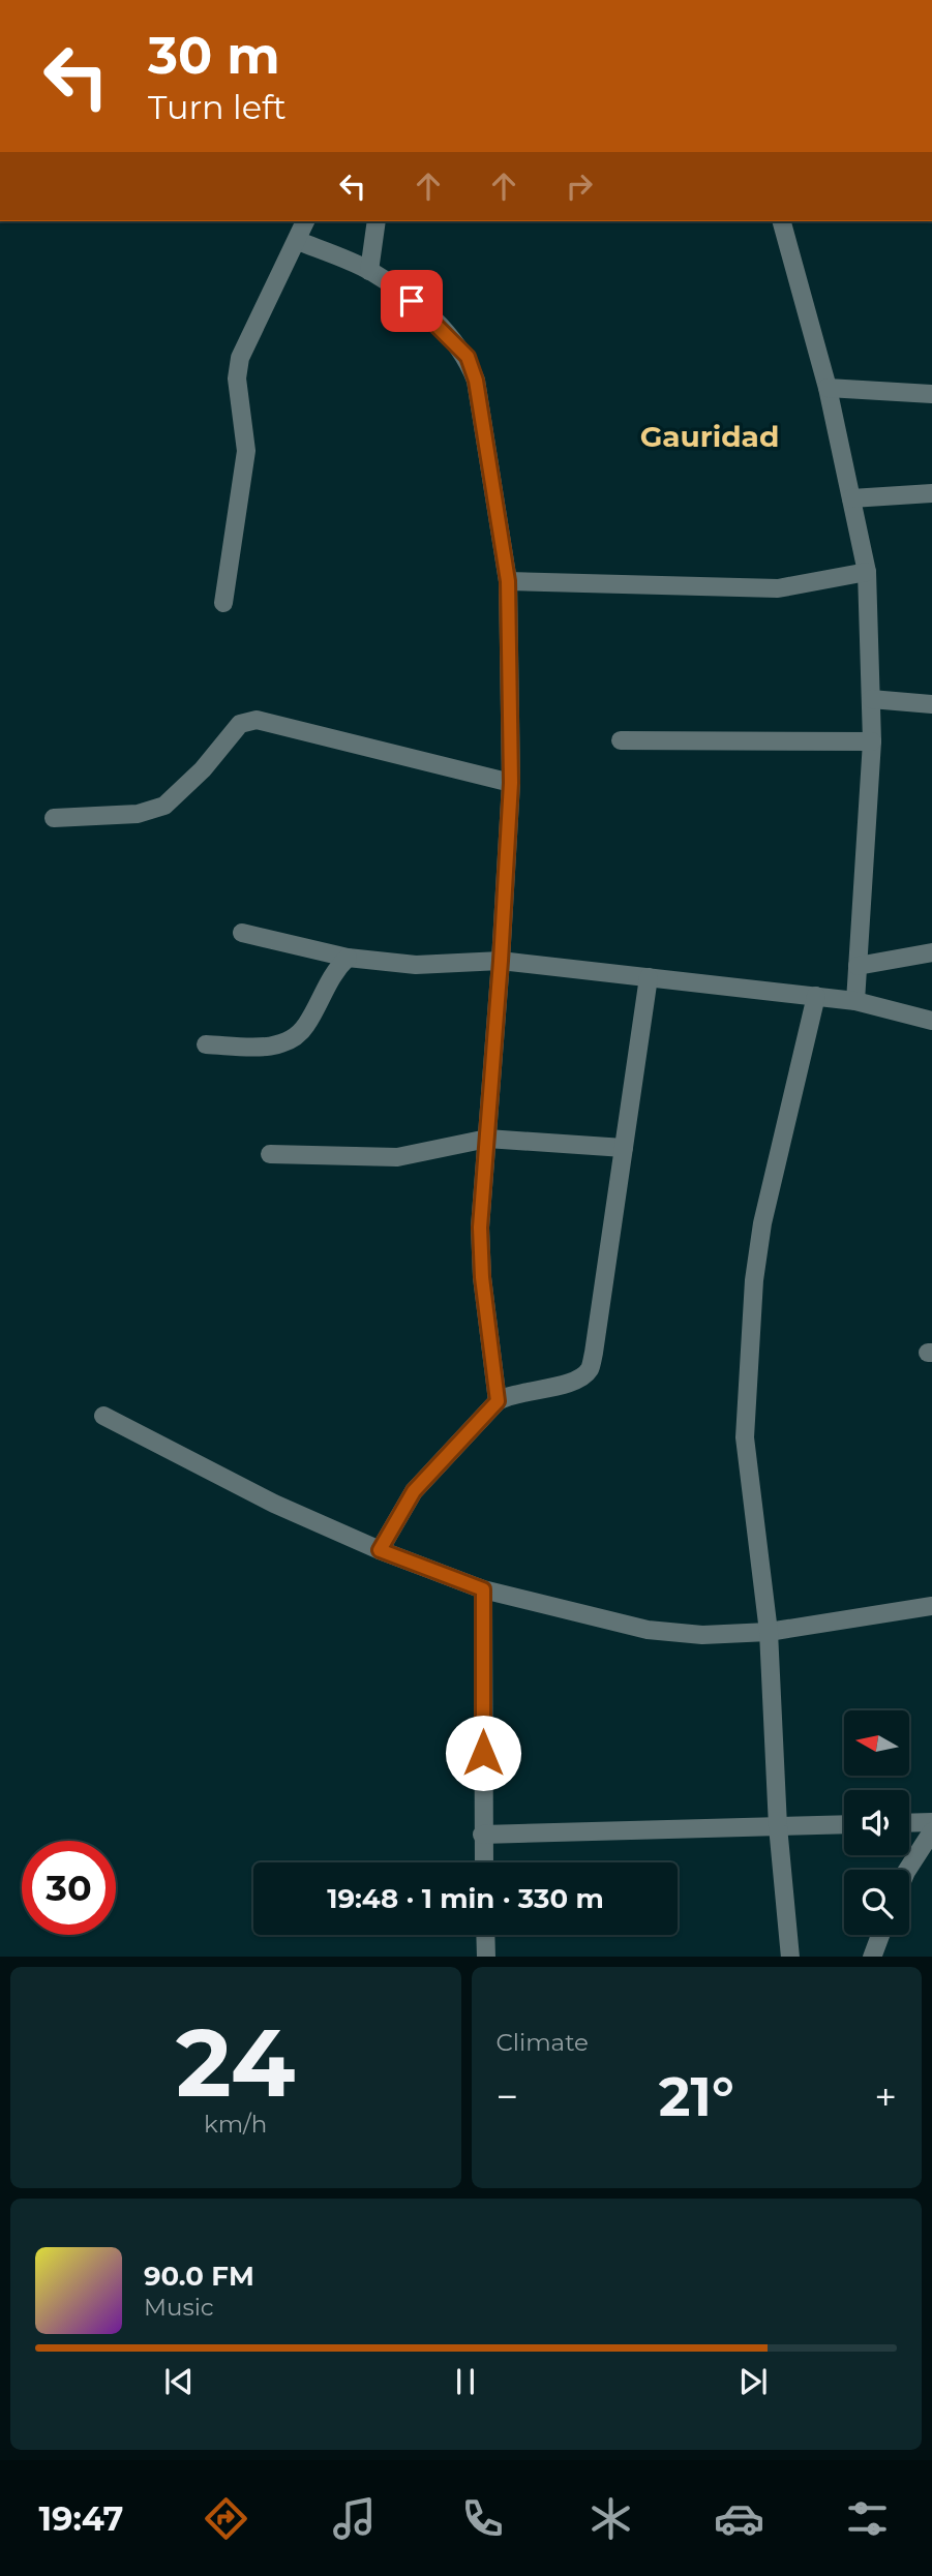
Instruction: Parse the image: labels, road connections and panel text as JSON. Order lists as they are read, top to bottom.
{
  "districts": ["Gauridad"],
  "north": "left",
  "page": {
    "turn": ["30 m", "Turn left"],
    "limit": "30",
    "trip": "19:48 · 1 min · 330 m",
    "tile": [
      ["24", "km/h"],
      "Climate"
    ],
    "heat": ["−", "21°", "+"],
    "song": ["90.0 FM", "Music"],
    "tabs": "19:47"
  }
}
